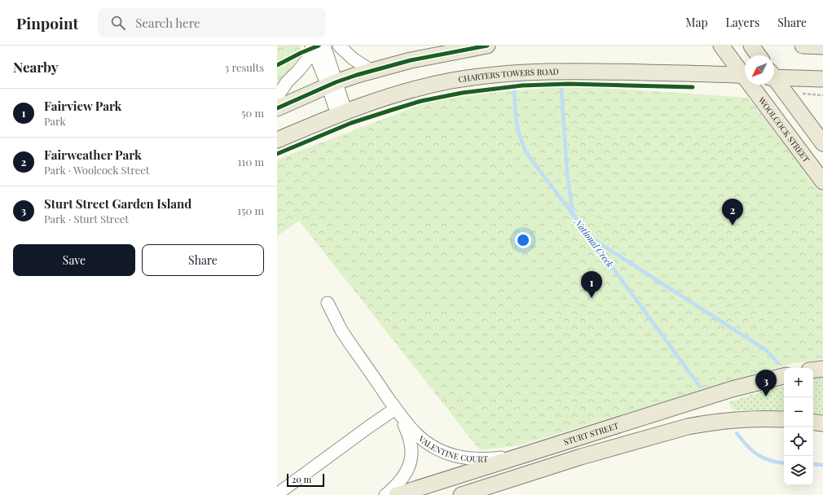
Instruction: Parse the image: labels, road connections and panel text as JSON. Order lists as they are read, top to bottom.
{
  "streets": {
    "main road": ["CHARTERS TOWERS ROAD", "WOOLCOCK STREET", "STURT STREET"],
    "street": ["VALENTINE COURT"]
  },
  "crossings": [
    ["STURT STREET", "VALENTINE COURT"]
  ],
  "water": ["National Creek"],
  "scale_bar": "20 m",
  "north": "bottom left",
  "page": {
    "header": "Pinpoint",
    "search": "Search here",
    "nav": ["Map", "Layers", "Share"],
    "heading": ["Nearby", "3 results"],
    "list": [
      {
        "mark": "1",
        "name": "Fairview Park",
        "note": "Park",
        "value": "50 m"
      },
      {
        "mark": "2",
        "name": "Fairweather Park",
        "note": "Park · Woolcock Street",
        "value": "110 m"
      },
      {
        "mark": "3",
        "name": "Sturt Street Garden Island",
        "note": "Park · Sturt Street",
        "value": "150 m"
      }
    ],
    "pins": ["2", "1", "3"],
    "buttons": ["Save", "Share"],
    "map_buttons": ["+", "−"],
    "scale": "20 m"
  }
}
